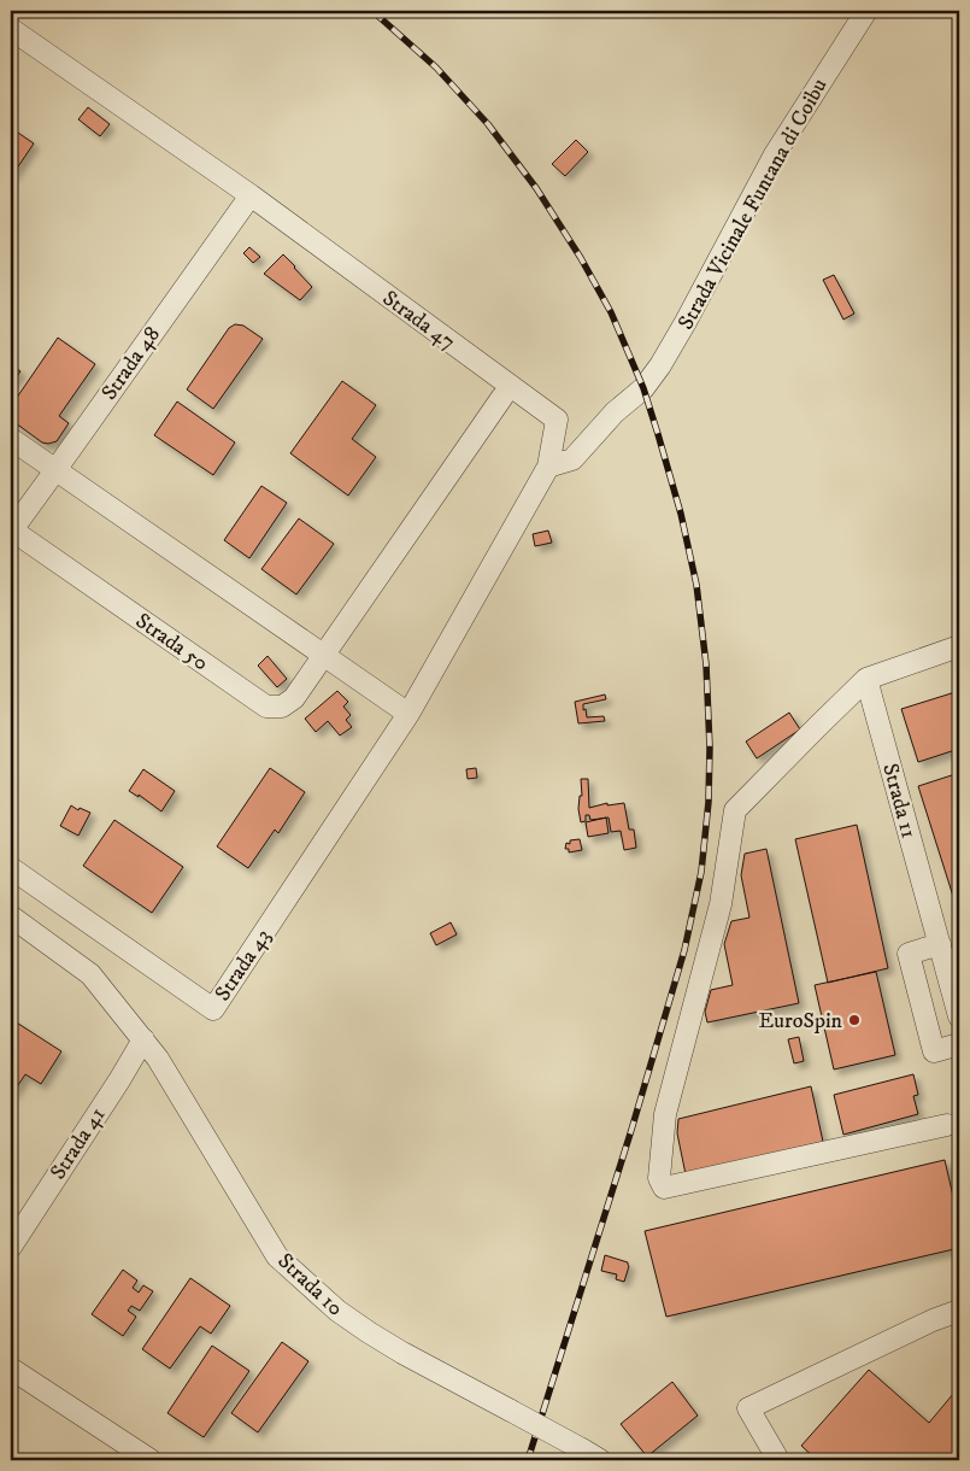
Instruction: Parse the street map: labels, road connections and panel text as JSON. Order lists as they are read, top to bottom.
{
  "streets": {
    "street": [
      "Strada Vicinale Funtana di Coibu",
      "Strada 47",
      "Strada 48",
      "Strada 50",
      "Strada 11",
      "Strada 43",
      "Strada 41",
      "Strada 10"
    ]
  },
  "crossings": [
    ["Strada Vicinale Funtana di Coibu", "Strada 47"],
    ["Strada 47", "Strada 48"],
    ["Strada 47", "Strada 43"],
    ["Strada 48", "Strada 50"],
    ["Strada 41", "Strada 10"]
  ],
  "places": ["EuroSpin"]
}
